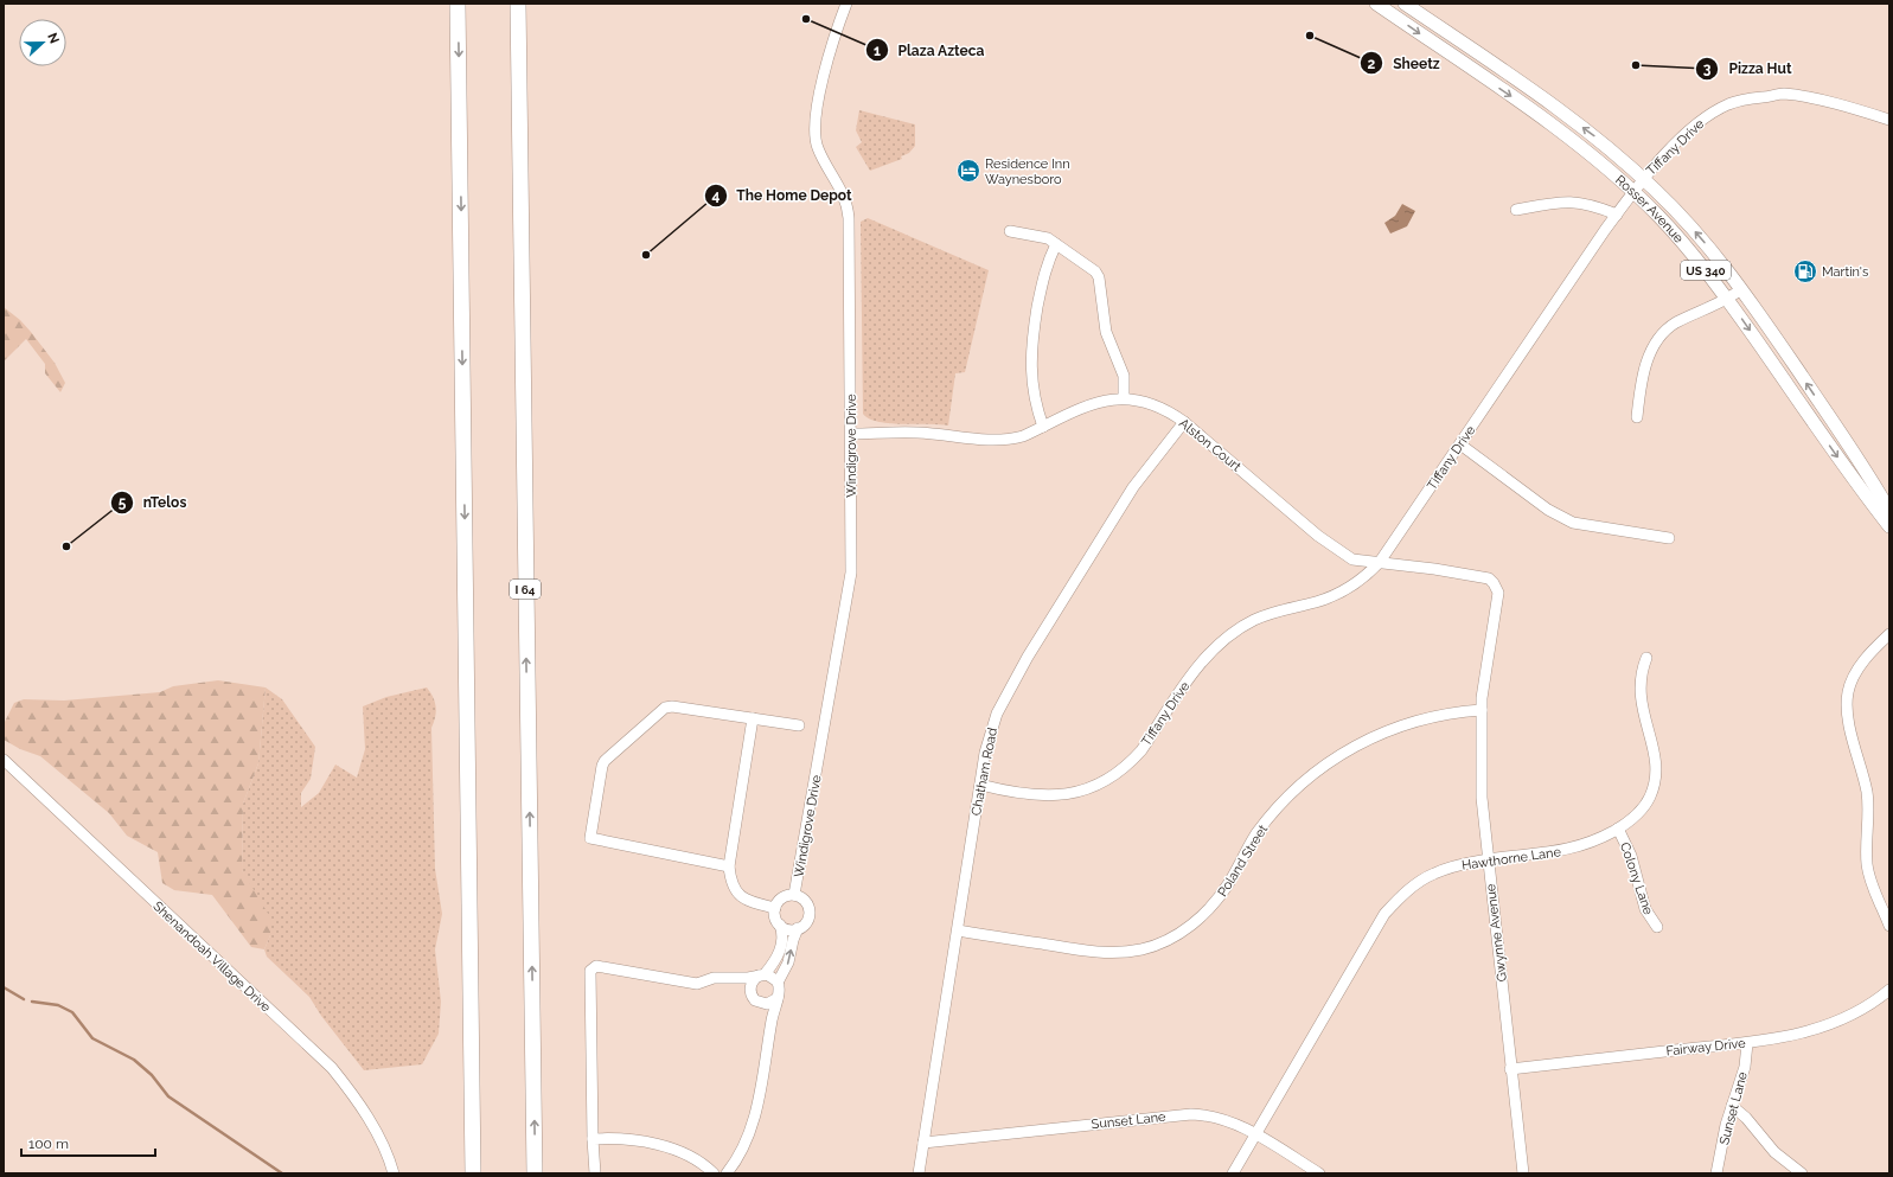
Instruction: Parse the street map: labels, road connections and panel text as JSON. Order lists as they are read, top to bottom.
{
  "streets": {
    "highway": ["I 64"],
    "main road": ["Rosser Avenue", "US 340"],
    "street": [
      "Tiffany Drive",
      "Alston Court",
      "Windigrove Drive",
      "Chatham Road",
      "Hawthorne Lane",
      "Poland Street",
      "Colony Lane",
      "Gwynne Avenue",
      "Shenandoah Village Drive",
      "Fairway Drive",
      "Sunset Lane"
    ]
  },
  "crossings": [
    ["Tiffany Drive", "Rosser Avenue"],
    ["Tiffany Drive", "Alston Court"],
    ["Tiffany Drive", "Chatham Road"],
    ["Alston Court", "Windigrove Drive"],
    ["Alston Court", "Chatham Road"],
    ["Alston Court", "Gwynne Avenue"],
    ["Chatham Road", "Poland Street"],
    ["Chatham Road", "Sunset Lane"],
    ["Hawthorne Lane", "Colony Lane"],
    ["Hawthorne Lane", "Gwynne Avenue"],
    ["Hawthorne Lane", "Sunset Lane"],
    ["Poland Street", "Gwynne Avenue"],
    ["Gwynne Avenue", "Fairway Drive"],
    ["Fairway Drive", "Sunset Lane"]
  ],
  "places": {
    "other": [
      "Plaza Azteca",
      "Sheetz",
      "Pizza Hut",
      "The Home Depot",
      "nTelos"
    ],
    "hotel": ["Residence Inn Waynesboro"],
    "fuel station": ["Martin's"]
  },
  "scale_bar": "100 m",
  "north": "right"
}
